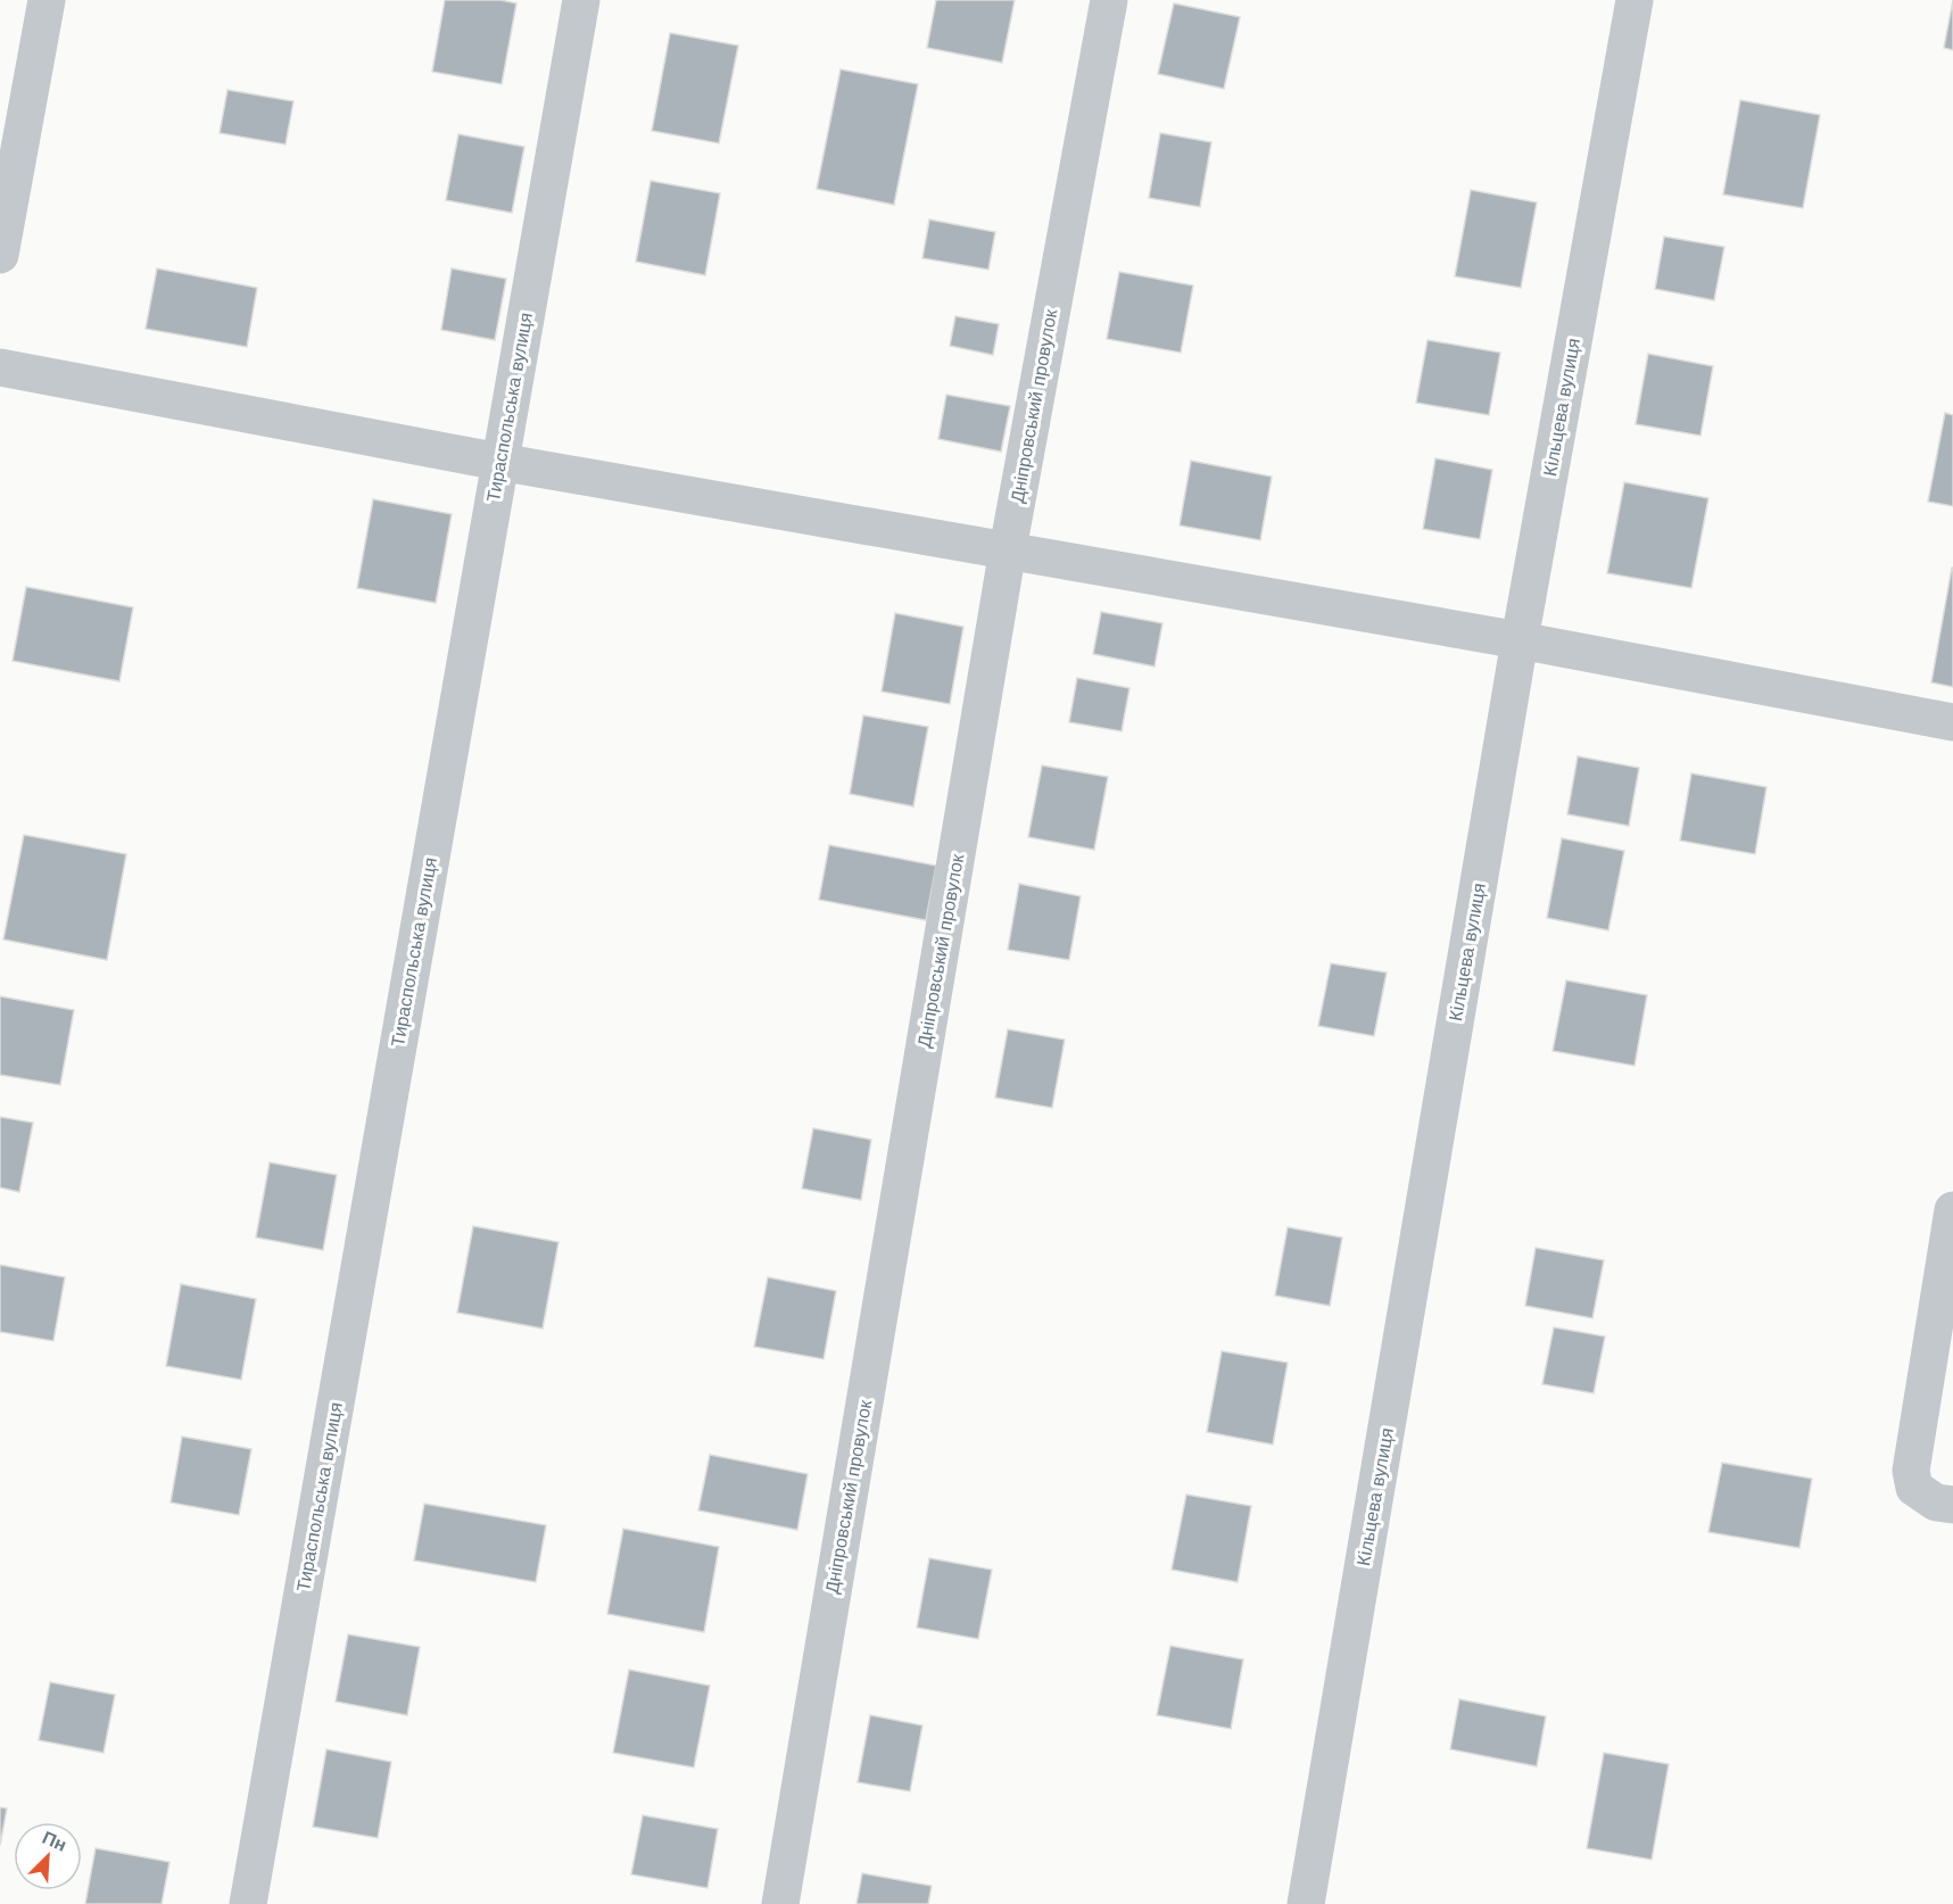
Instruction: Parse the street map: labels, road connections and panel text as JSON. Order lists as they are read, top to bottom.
{
  "streets": {
    "street": ["Дніпровський провулок", "Тираспольська вулиця", "Кільцева вулиця"]
  },
  "north": "top right"
}
